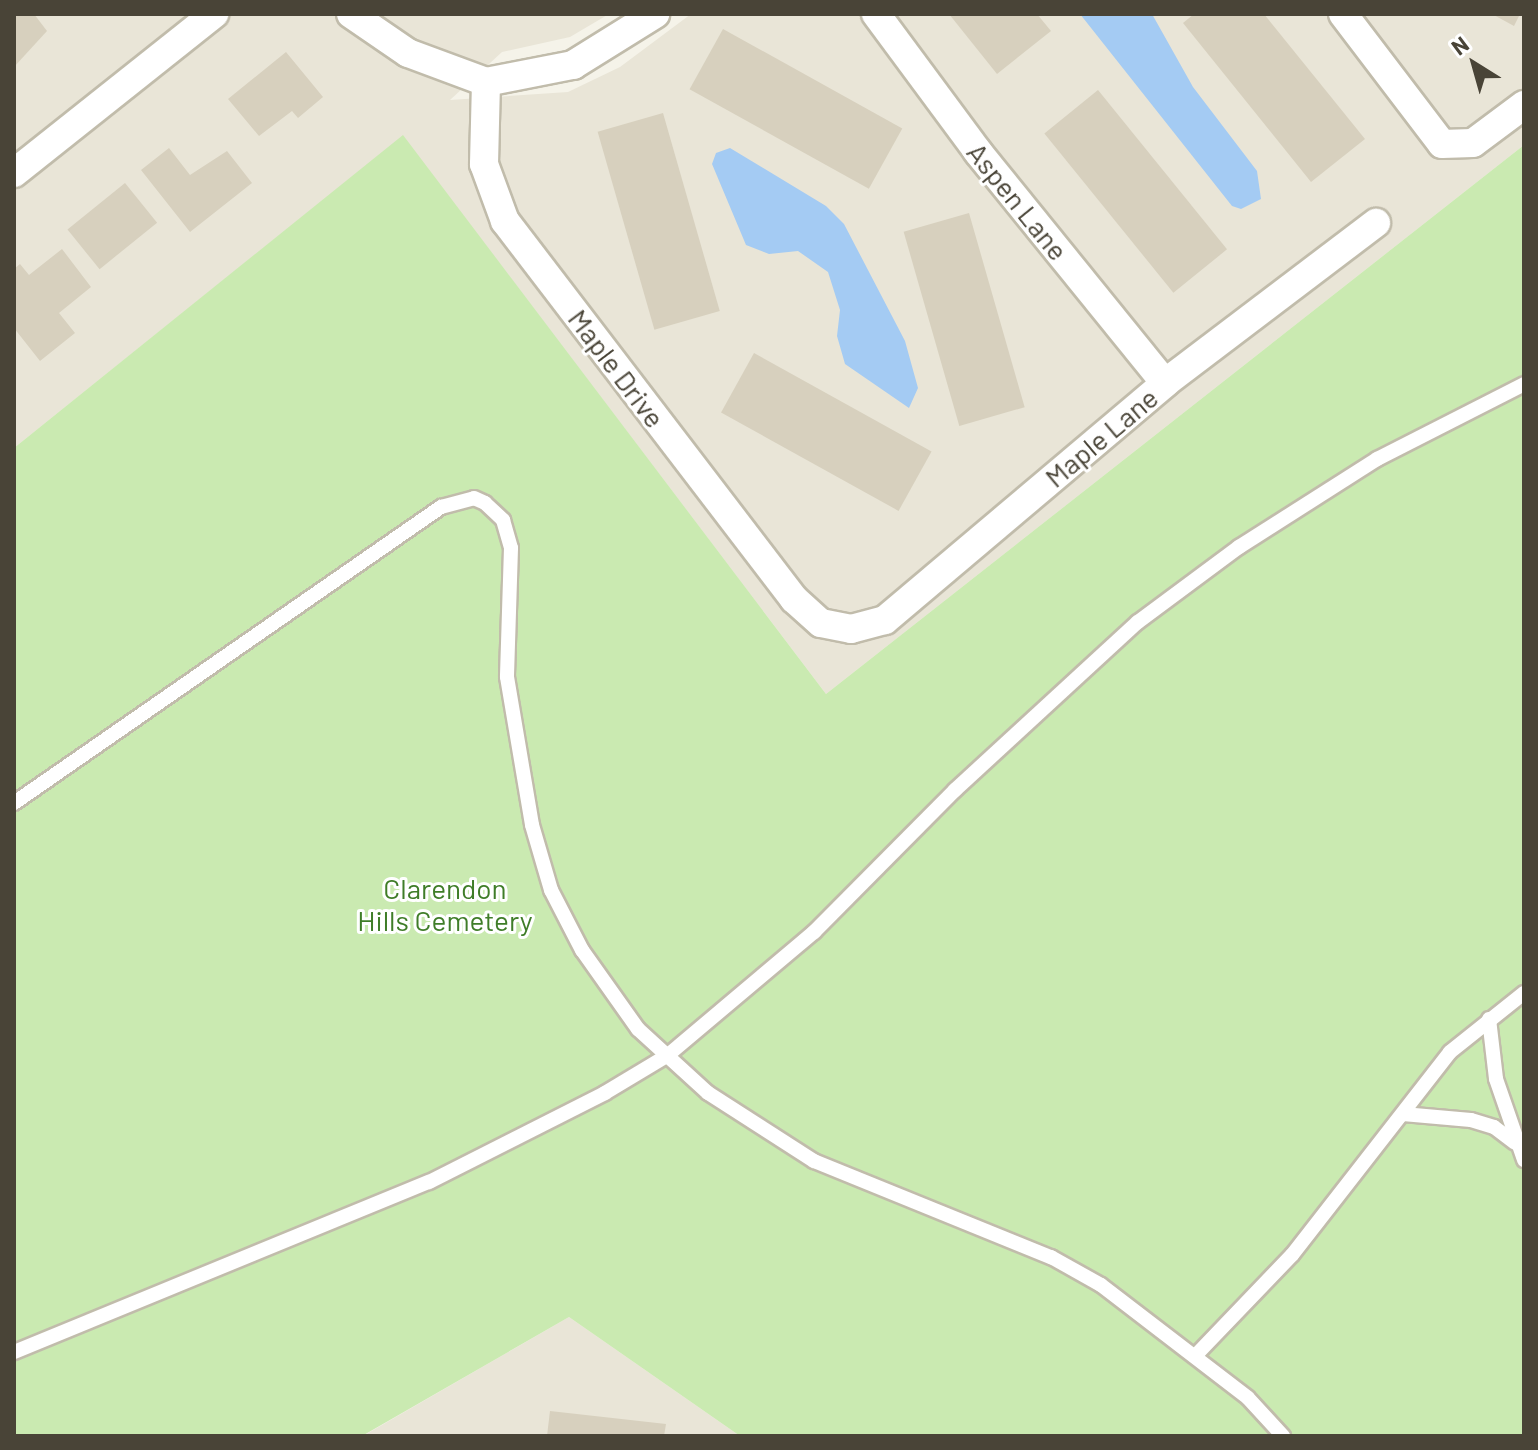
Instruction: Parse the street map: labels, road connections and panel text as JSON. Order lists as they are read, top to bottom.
{
  "streets": {
    "street": ["Aspen Lane", "Maple Drive", "Maple Lane"]
  },
  "crossings": [
    ["Aspen Lane", "Maple Lane"],
    ["Maple Drive", "Maple Lane"]
  ],
  "parks": ["Clarendon Hills Cemetery"],
  "north": "top left"
}
